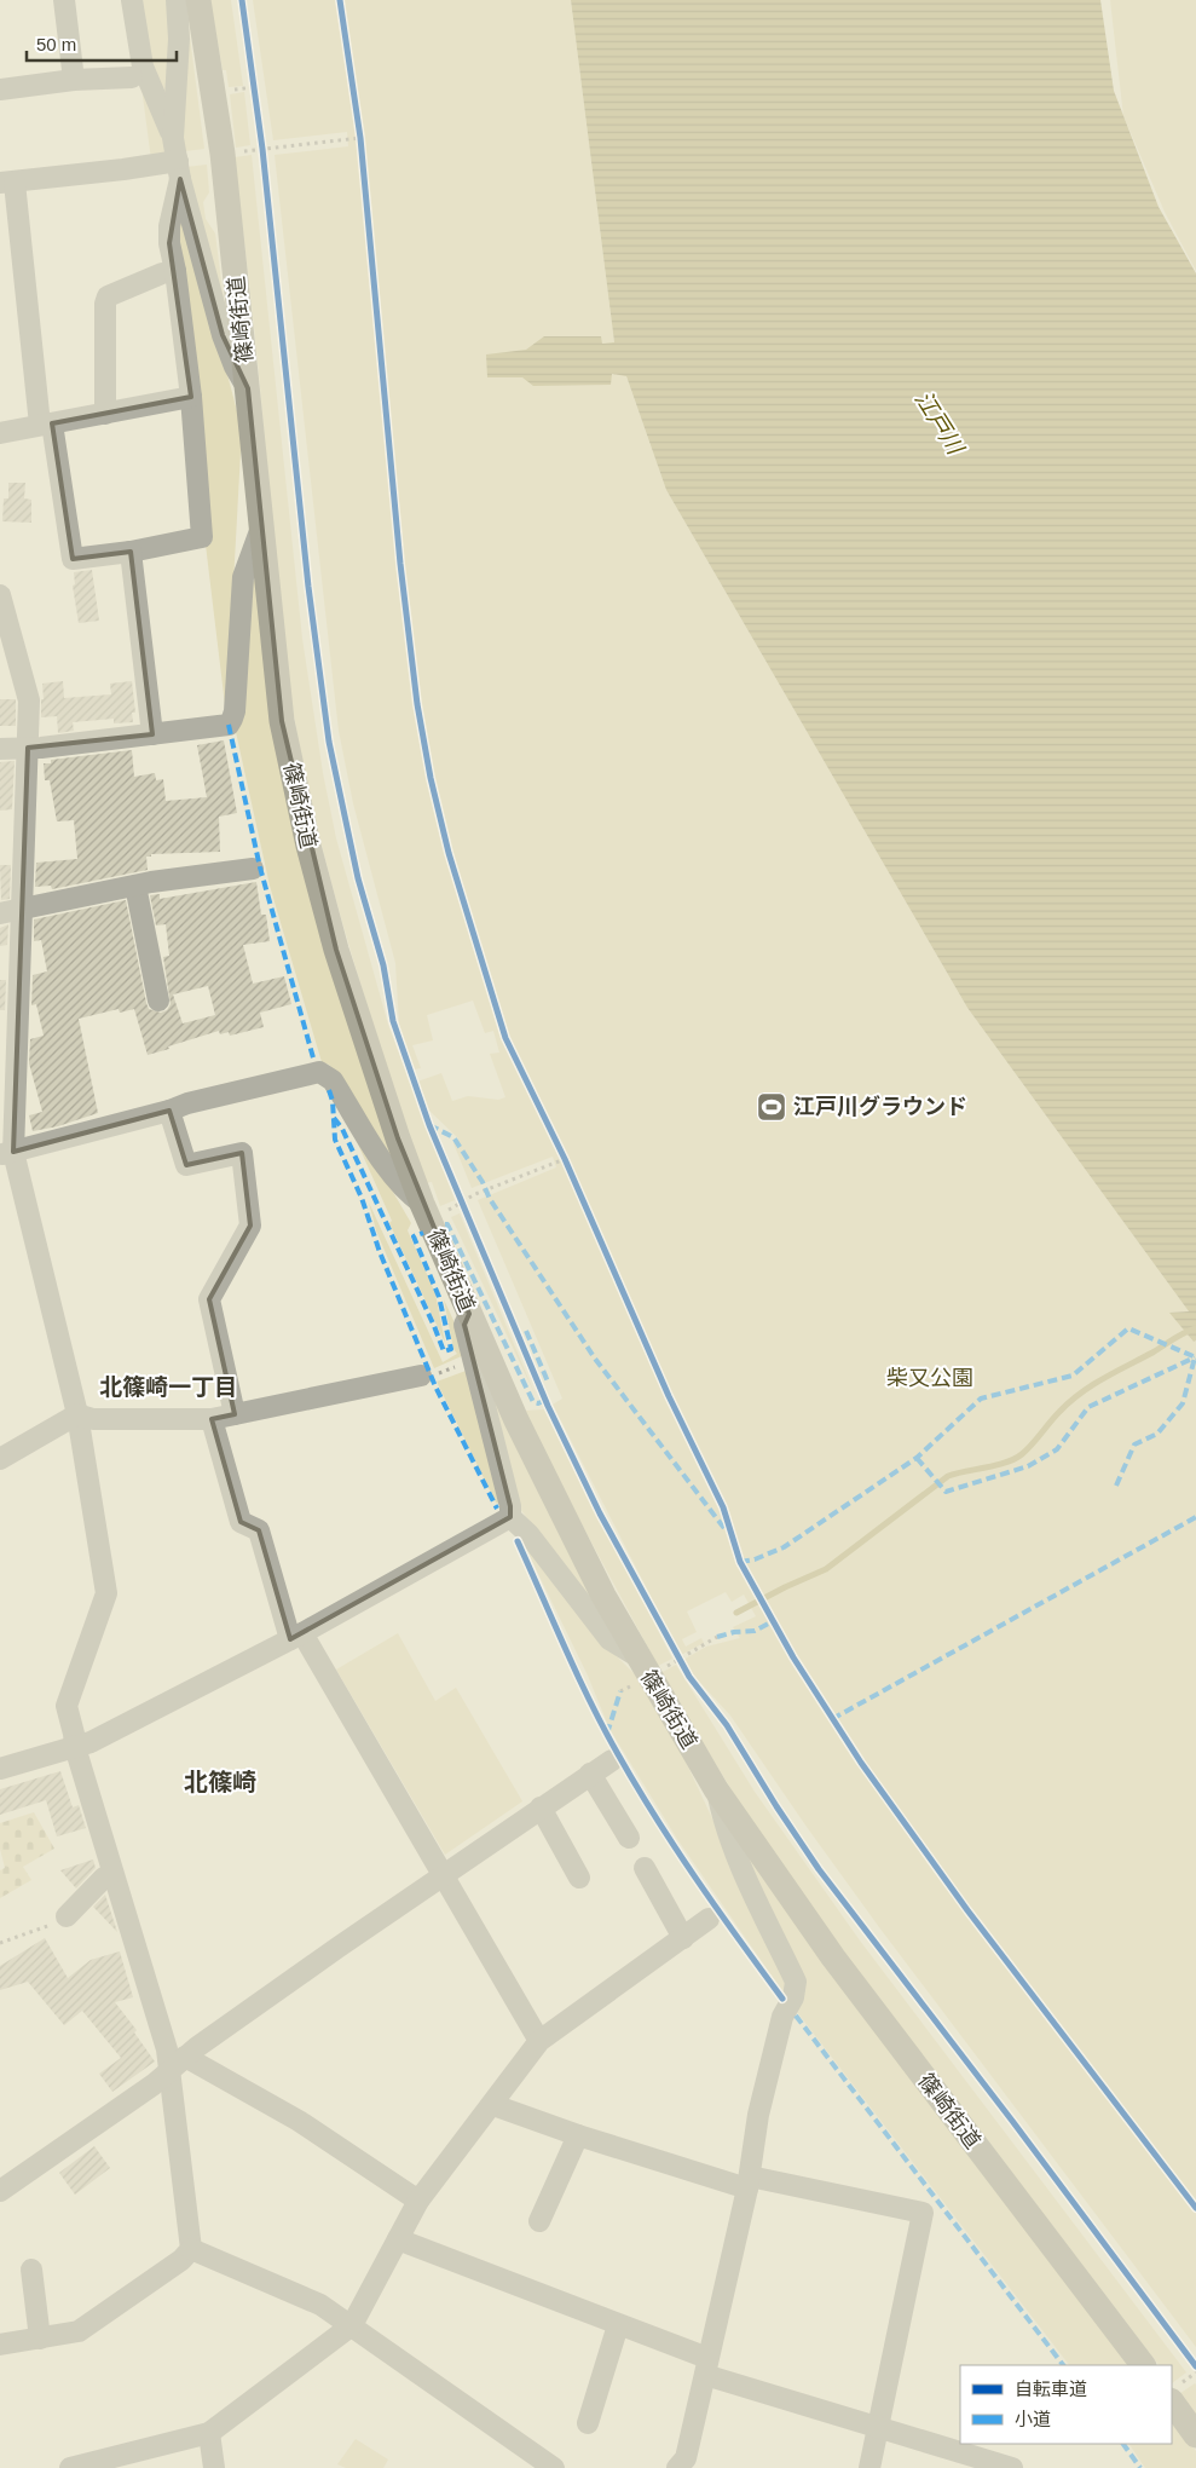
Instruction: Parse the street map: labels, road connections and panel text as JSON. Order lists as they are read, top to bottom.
{
  "streets": {
    "main road": ["篠崎街道"]
  },
  "districts": ["北篠崎一丁目", "北篠崎"],
  "water": ["江戸川"],
  "parks": ["柴又公園"],
  "places": {
    "sports": ["江戸川グラウンド"]
  },
  "legend": ["自転車道", "小道"],
  "scale_bar": "50 m"
}
